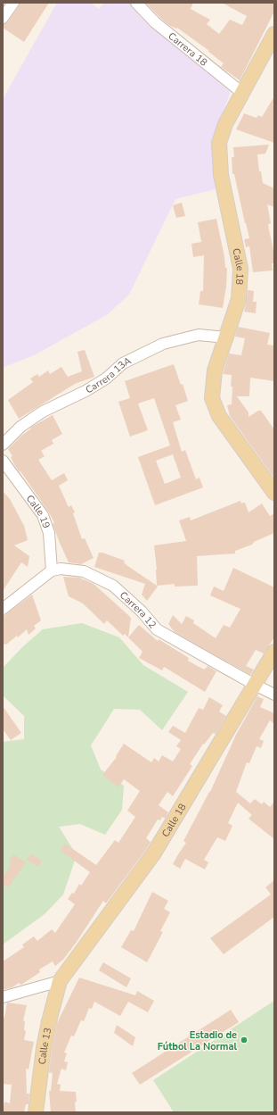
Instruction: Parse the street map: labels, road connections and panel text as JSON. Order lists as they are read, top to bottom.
{
  "streets": {
    "main road": ["Calle 18", "Calle 13"],
    "street": [
      "Carrera 18",
      "Carrera 13A",
      "Calle 19",
      "Carrera 12"
    ]
  },
  "crossings": [
    ["Carrera 18", "Calle 18"],
    ["Calle 18", "Carrera 13A"],
    ["Calle 18", "Carrera 12"],
    ["Calle 18", "Calle 13"],
    ["Calle 19", "Carrera 12"]
  ],
  "places": ["Estadio de Fútbol La Normal"]
}
